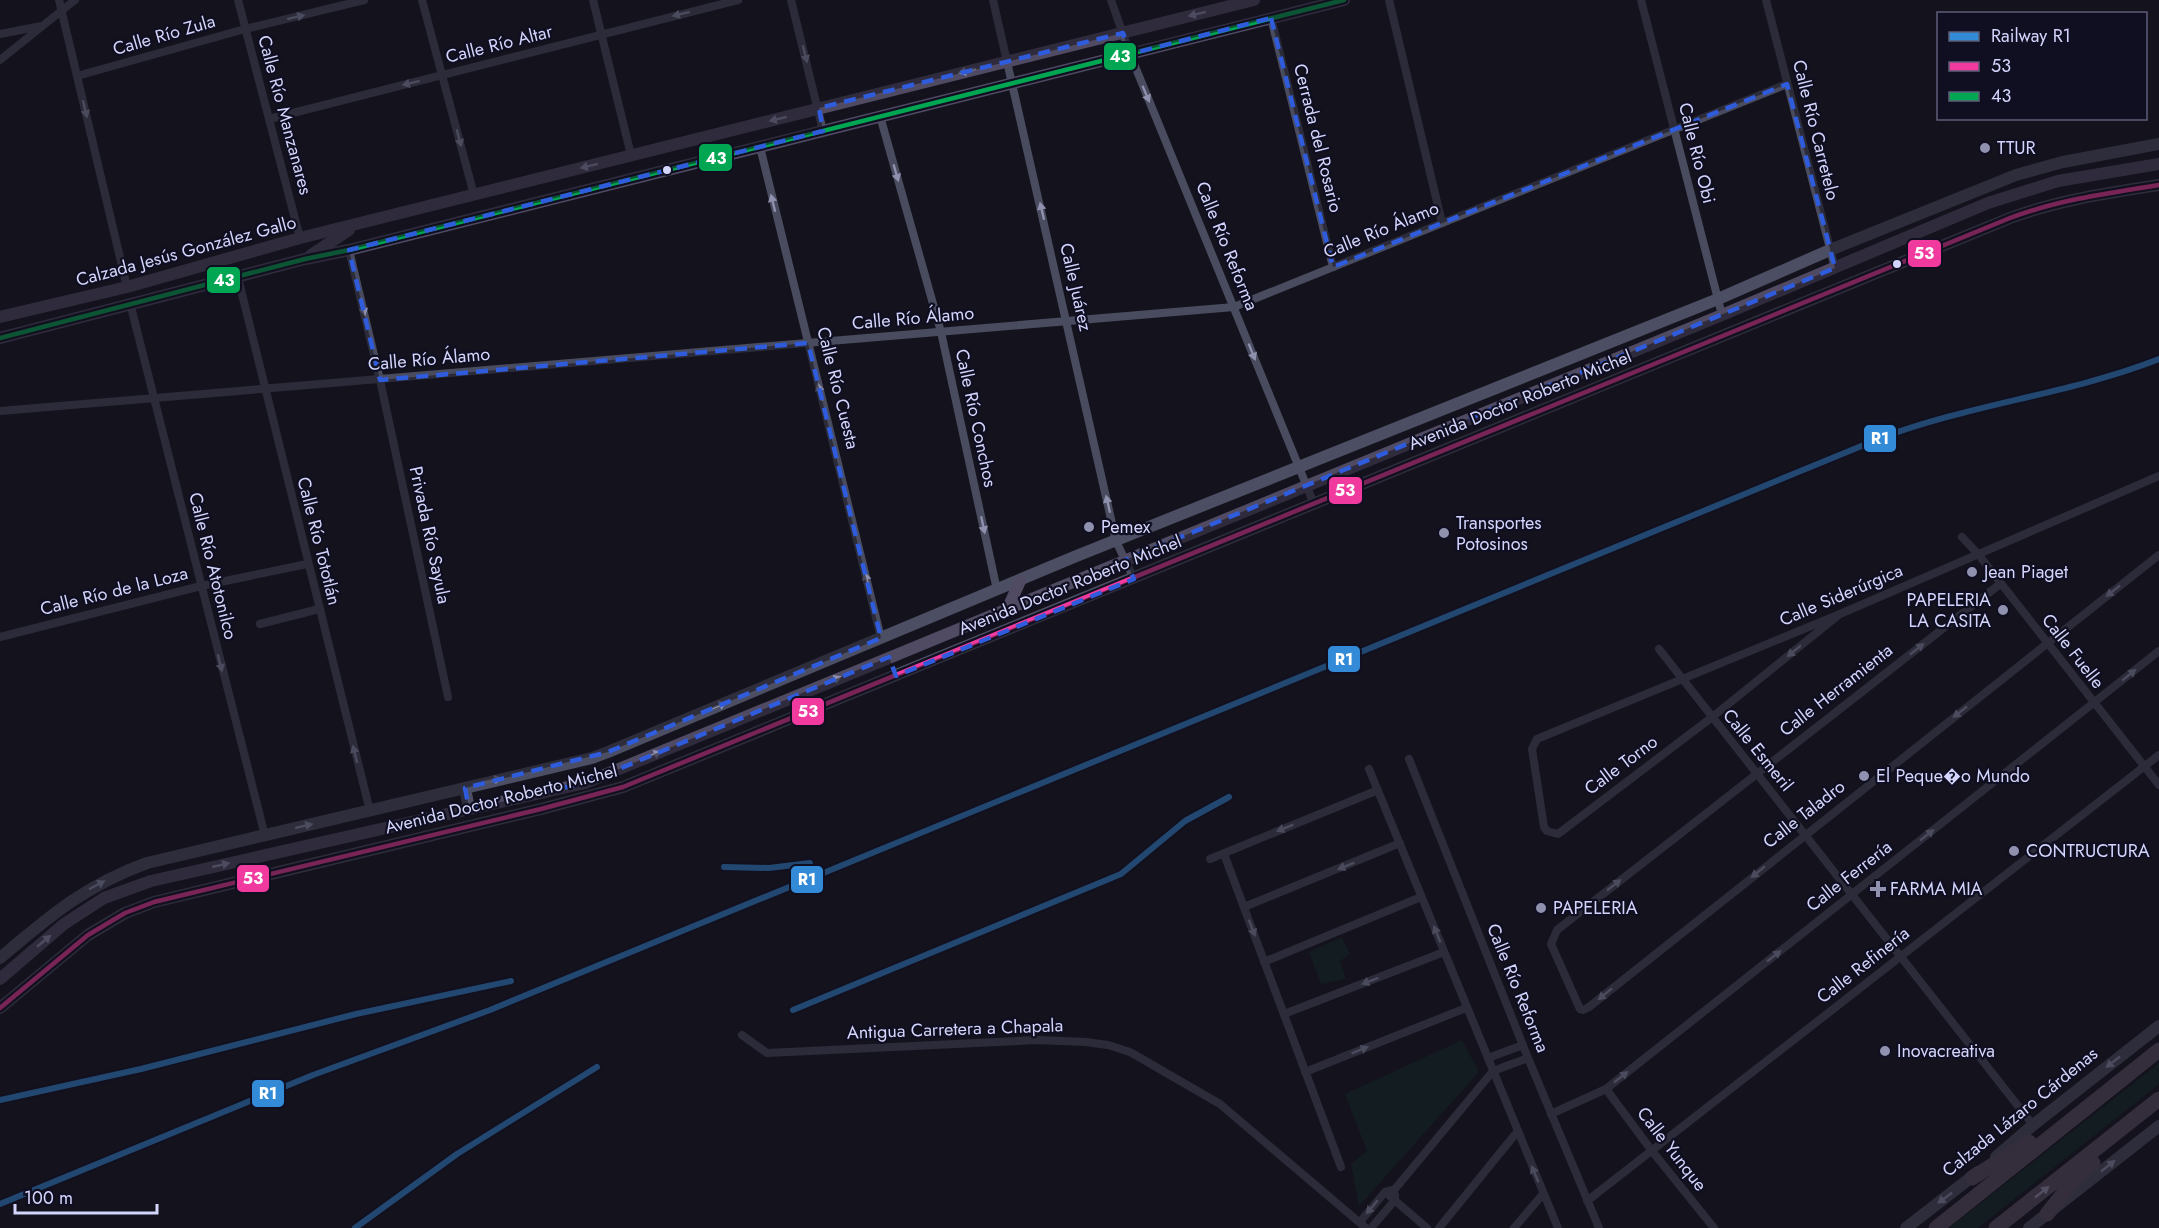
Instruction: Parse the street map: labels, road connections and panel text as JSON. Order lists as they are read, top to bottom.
{
  "streets": {
    "highway": ["Calzada Lázaro Cárdenas"],
    "main road": ["Calzada Jesús González Gallo", "Avenida Doctor Roberto Michel"],
    "street": [
      "Calle Río Zula",
      "Calle Río Altar",
      "Calle Río Manzanares",
      "Calle Río Carretelo",
      "Cerrada del Rosario",
      "Calle Río Obi",
      "Calle Río Álamo",
      "Calle Río Reforma",
      "Calle Juárez",
      "Calle Río Cuesta",
      "Calle Río Conchos",
      "Privada Río Sayula",
      "Calle Río Tototlán",
      "Calle Río Atotonilco",
      "Calle Río de la Loza",
      "Calle Siderúrgica",
      "Calle Fuelle",
      "Calle Herramienta",
      "Calle Esmeril",
      "Calle Torno",
      "Calle Taladro",
      "Calle Ferrería",
      "Calle Refinería",
      "Antigua Carretera a Chapala",
      "Calle Yunque"
    ]
  },
  "crossings": [
    ["Calle Río Zula", "Calle Río Manzanares"],
    ["Calle Río Altar", "Calle Río Manzanares"],
    ["Calle Río Manzanares", "Calzada Jesús González Gallo"],
    ["Calle Río Carretelo", "Calle Río Álamo"],
    ["Calle Río Carretelo", "Avenida Doctor Roberto Michel"],
    ["Cerrada del Rosario", "Calle Río Álamo"],
    ["Cerrada del Rosario", "Calzada Jesús González Gallo"],
    ["Calle Río Obi", "Calle Río Álamo"],
    ["Calle Río Obi", "Avenida Doctor Roberto Michel"],
    ["Calle Río Álamo", "Calle Río Reforma"],
    ["Calle Río Álamo", "Calle Juárez"],
    ["Calle Río Álamo", "Calle Río Cuesta"],
    ["Calle Río Álamo", "Calle Río Conchos"],
    ["Calle Río Álamo", "Privada Río Sayula"],
    ["Calle Río Álamo", "Calle Río Tototlán"],
    ["Calle Río Álamo", "Calle Río Atotonilco"],
    ["Calle Río Reforma", "Calzada Jesús González Gallo"],
    ["Calle Río Reforma", "Avenida Doctor Roberto Michel"],
    ["Calle Río Reforma", "Calle Ferrería"],
    ["Calle Río Reforma", "Calle Refinería"],
    ["Calzada Jesús González Gallo", "Calle Juárez"],
    ["Calzada Jesús González Gallo", "Calle Río Cuesta"],
    ["Calzada Jesús González Gallo", "Calle Río Conchos"],
    ["Calzada Jesús González Gallo", "Privada Río Sayula"],
    ["Calzada Jesús González Gallo", "Calle Río Tototlán"],
    ["Calzada Jesús González Gallo", "Calle Río Atotonilco"],
    ["Calle Juárez", "Avenida Doctor Roberto Michel"],
    ["Calle Río Cuesta", "Avenida Doctor Roberto Michel"],
    ["Avenida Doctor Roberto Michel", "Calle Río Conchos"],
    ["Avenida Doctor Roberto Michel", "Calle Río Tototlán"],
    ["Avenida Doctor Roberto Michel", "Calle Río Atotonilco"],
    ["Calle Río Tototlán", "Calle Río de la Loza"],
    ["Calle Río Atotonilco", "Calle Río de la Loza"],
    ["Calle Siderúrgica", "Calle Fuelle"],
    ["Calle Siderúrgica", "Calle Esmeril"],
    ["Calle Siderúrgica", "Calle Torno"],
    ["Calle Fuelle", "Calle Herramienta"],
    ["Calle Fuelle", "Calle Taladro"],
    ["Calle Fuelle", "Calle Ferrería"],
    ["Calle Fuelle", "Calle Refinería"],
    ["Calle Herramienta", "Calle Esmeril"],
    ["Calle Herramienta", "Calle Taladro"],
    ["Calle Esmeril", "Calle Torno"],
    ["Calle Esmeril", "Calle Taladro"],
    ["Calle Esmeril", "Calle Ferrería"],
    ["Calle Esmeril", "Calle Refinería"],
    ["Calle Esmeril", "Calzada Lázaro Cárdenas"],
    ["Calle Ferrería", "Calle Yunque"],
    ["Calle Refinería", "Calle Yunque"]
  ],
  "one_way": [
    "Calle Río Zula",
    "Calle Río Altar",
    "Calle Río Reforma",
    "Calle Juárez",
    "Calle Río Cuesta",
    "Calle Río Conchos",
    "Calle Río Tototlán",
    "Calle Río Atotonilco",
    "Calle Herramienta",
    "Calle Torno",
    "Calle Taladro",
    "Calle Ferrería"
  ],
  "places": {
    "other": [
      "TTUR",
      "Pemex",
      "Transportes Potosinos",
      "Jean Piaget",
      "PAPELERIA LA CASITA",
      "El Peque�o Mundo",
      "CONTRUCTURA",
      "PAPELERIA",
      "Inovacreativa"
    ],
    "health": ["FARMA MIA"]
  },
  "lines": ["transit line 43", "transit line 53", "rail line R1"],
  "legend": ["Railway R1", "53", "43"],
  "scale_bar": "100 m"
}
